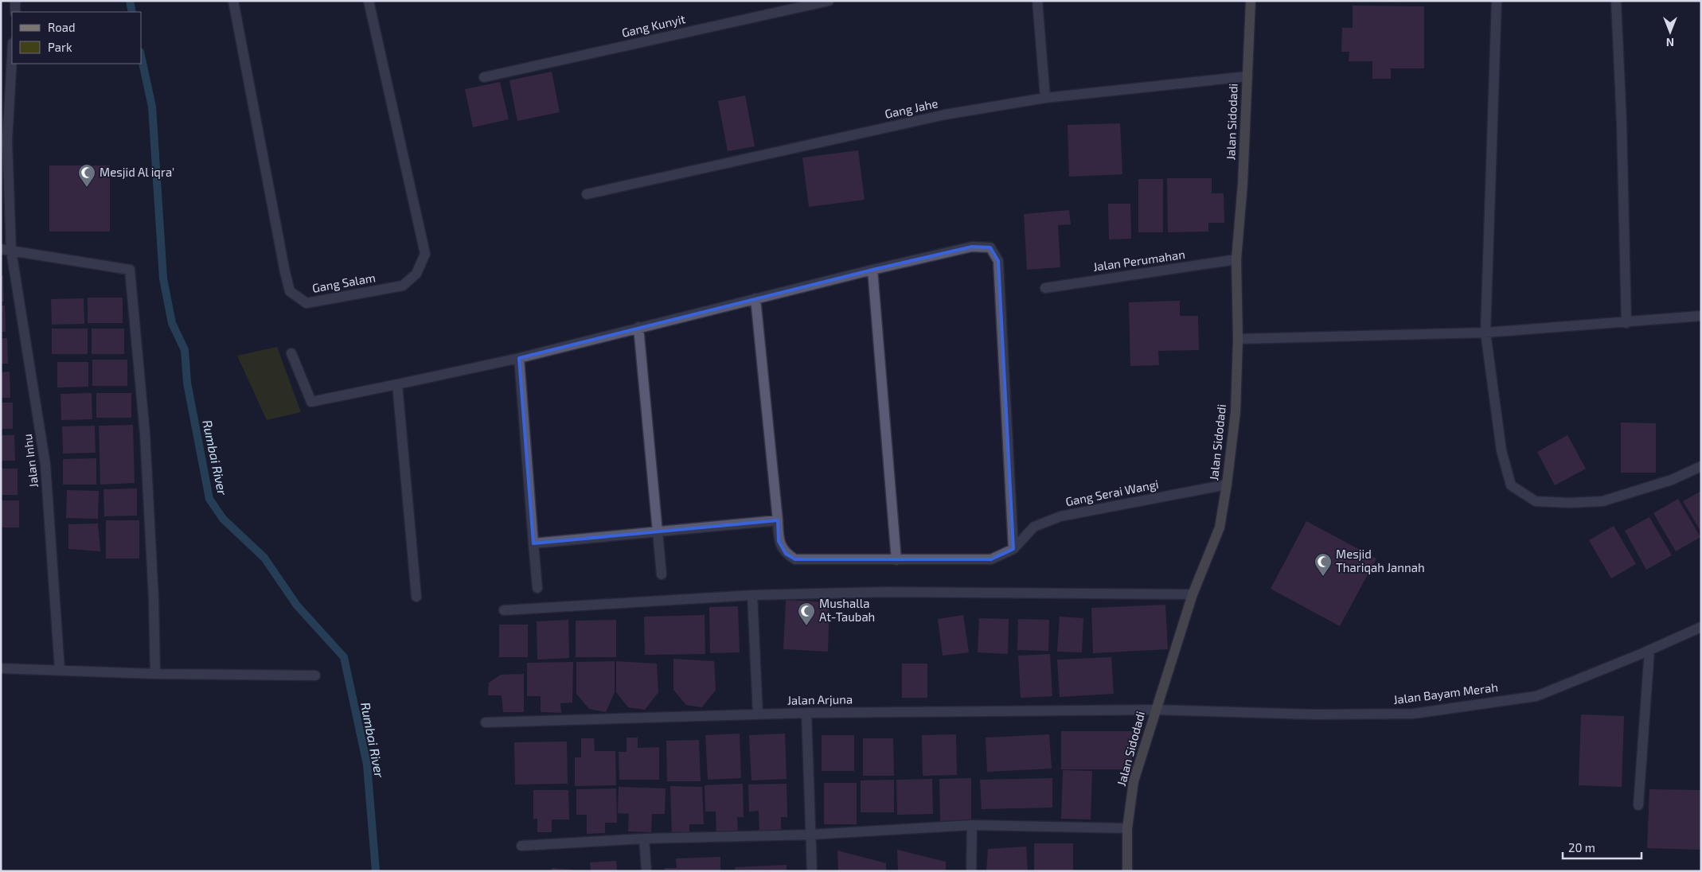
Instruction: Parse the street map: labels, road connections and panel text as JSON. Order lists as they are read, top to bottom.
{
  "streets": {
    "street": [
      "Gang Kunyit",
      "Gang Jahe",
      "Jalan Sidodadi",
      "Jalan Perumahan",
      "Gang Salam",
      "Jalan Inhu",
      "Gang Serai Wangi",
      "Jalan Bayam Merah",
      "Jalan Arjuna"
    ]
  },
  "crossings": [
    ["Gang Jahe", "Jalan Sidodadi"],
    ["Jalan Sidodadi", "Jalan Perumahan"],
    ["Jalan Sidodadi", "Gang Serai Wangi"],
    ["Jalan Sidodadi", "Jalan Bayam Merah"],
    ["Jalan Sidodadi", "Jalan Arjuna"],
    ["Jalan Bayam Merah", "Jalan Arjuna"]
  ],
  "water": ["Rumbai River"],
  "places": {
    "mosque": ["Mesjid Al iqra'", "Mesjid Thariqah Jannah", "Mushalla At-Taubah"]
  },
  "legend": ["Road", "Park"],
  "scale_bar": "20 m",
  "north": "bottom"
}
